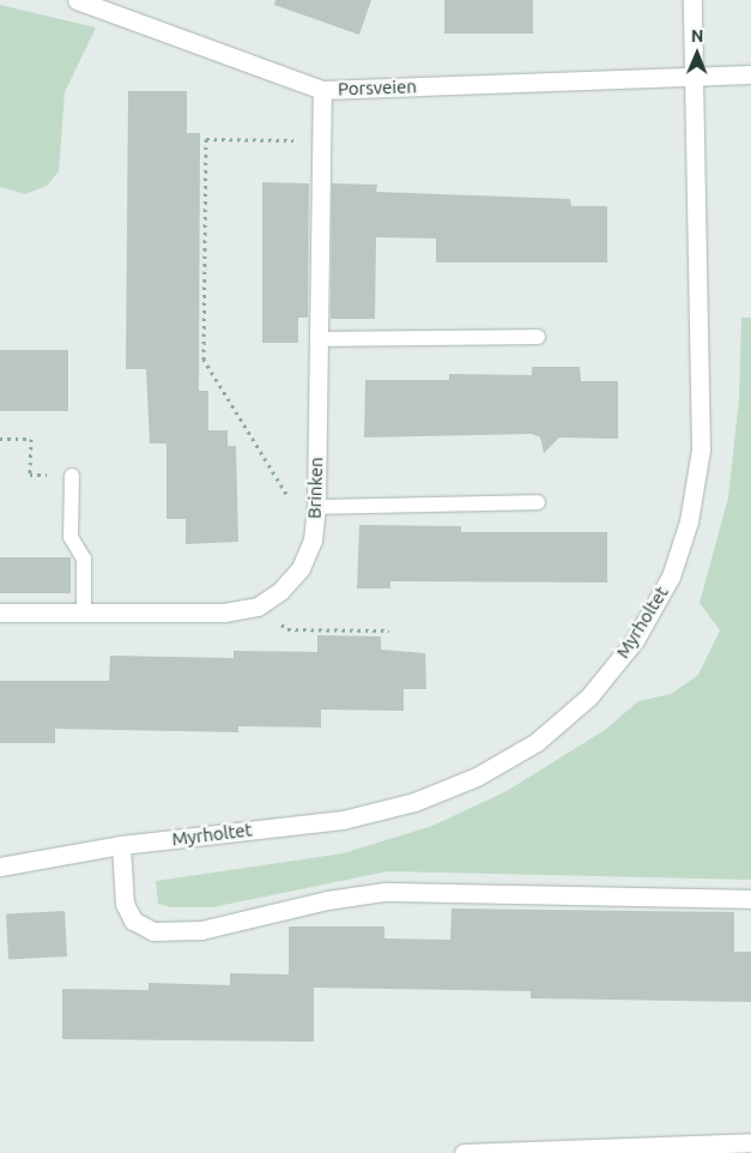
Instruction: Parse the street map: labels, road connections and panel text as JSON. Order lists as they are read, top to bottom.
{
  "streets": {
    "street": ["Porsveien", "Brinken", "Myrholtet"]
  },
  "crossings": [
    ["Porsveien", "Brinken"],
    ["Porsveien", "Myrholtet"]
  ],
  "north": "top"
}
